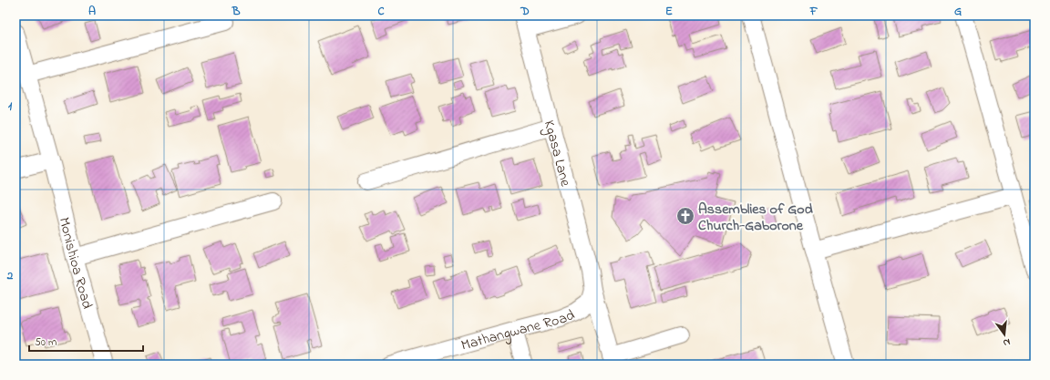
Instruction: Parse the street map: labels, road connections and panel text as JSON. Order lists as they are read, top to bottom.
{
  "streets": {
    "street": ["Kgasa Lane", "Monishioa Road", "Mathangwane Road"]
  },
  "crossings": [
    ["Kgasa Lane", "Mathangwane Road"]
  ],
  "places": {
    "church": ["Assemblies of God Church-Gaborone"]
  },
  "scale_bar": "50 m",
  "north": "bottom",
  "grid": {
    "columns": [
      "A",
      "B",
      "C",
      "D",
      "E",
      "F",
      "G"
    ],
    "rows": ["1", "2"]
  }
}
